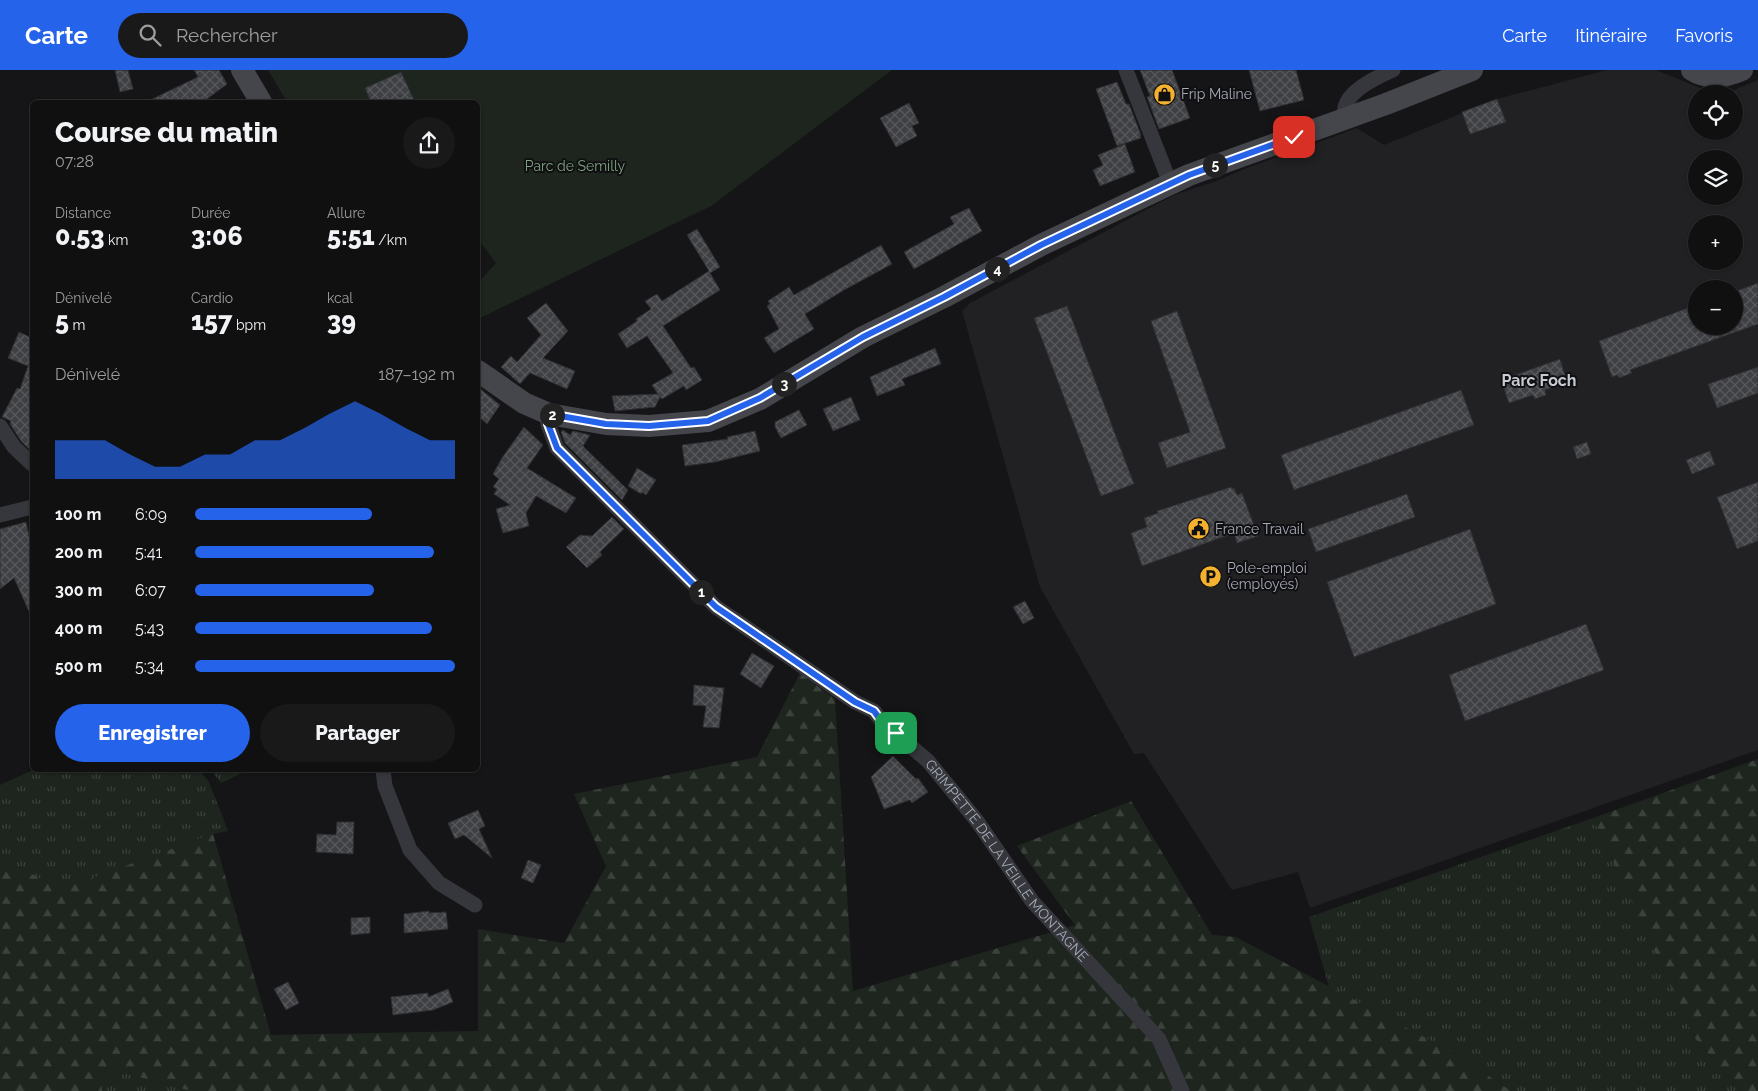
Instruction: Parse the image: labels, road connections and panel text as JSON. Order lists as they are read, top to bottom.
{
  "streets": {
    "street": ["GRIMPETTE DE LA VEILLE MONTAGNE"]
  },
  "districts": ["Parc Foch"],
  "parks": ["Parc de Semilly"],
  "places": {
    "shop": ["Frip Maline"],
    "public building": ["France Travail"],
    "parking": ["Pole-emploi (employés)"]
  },
  "page": {
    "header": "Carte",
    "search": "Rechercher",
    "nav": ["Carte", "Itinéraire", "Favoris"],
    "map_buttons": ["+", "−"],
    "heading": ["Course du matin", "07:28"],
    "pins": [
      "5",
      "4",
      "3",
      "2",
      "1"
    ],
    "stats": [
      ["Distance", "0.53 km"],
      ["Durée", "3:06"],
      ["Allure", "5:51 /km"],
      ["Dénivelé", "5 m"],
      ["Cardio", "157 bpm"],
      ["kcal", "39"]
    ],
    "chart": ["Dénivelé", "187–192 m"],
    "list": [
      {
        "name": "100 m",
        "note": "6:09"
      },
      {
        "name": "200 m",
        "note": "5:41"
      },
      {
        "name": "300 m",
        "note": "6:07"
      },
      {
        "name": "400 m",
        "note": "5:43"
      },
      {
        "name": "500 m",
        "note": "5:34"
      }
    ],
    "buttons": ["Enregistrer", "Partager"]
  }
}
